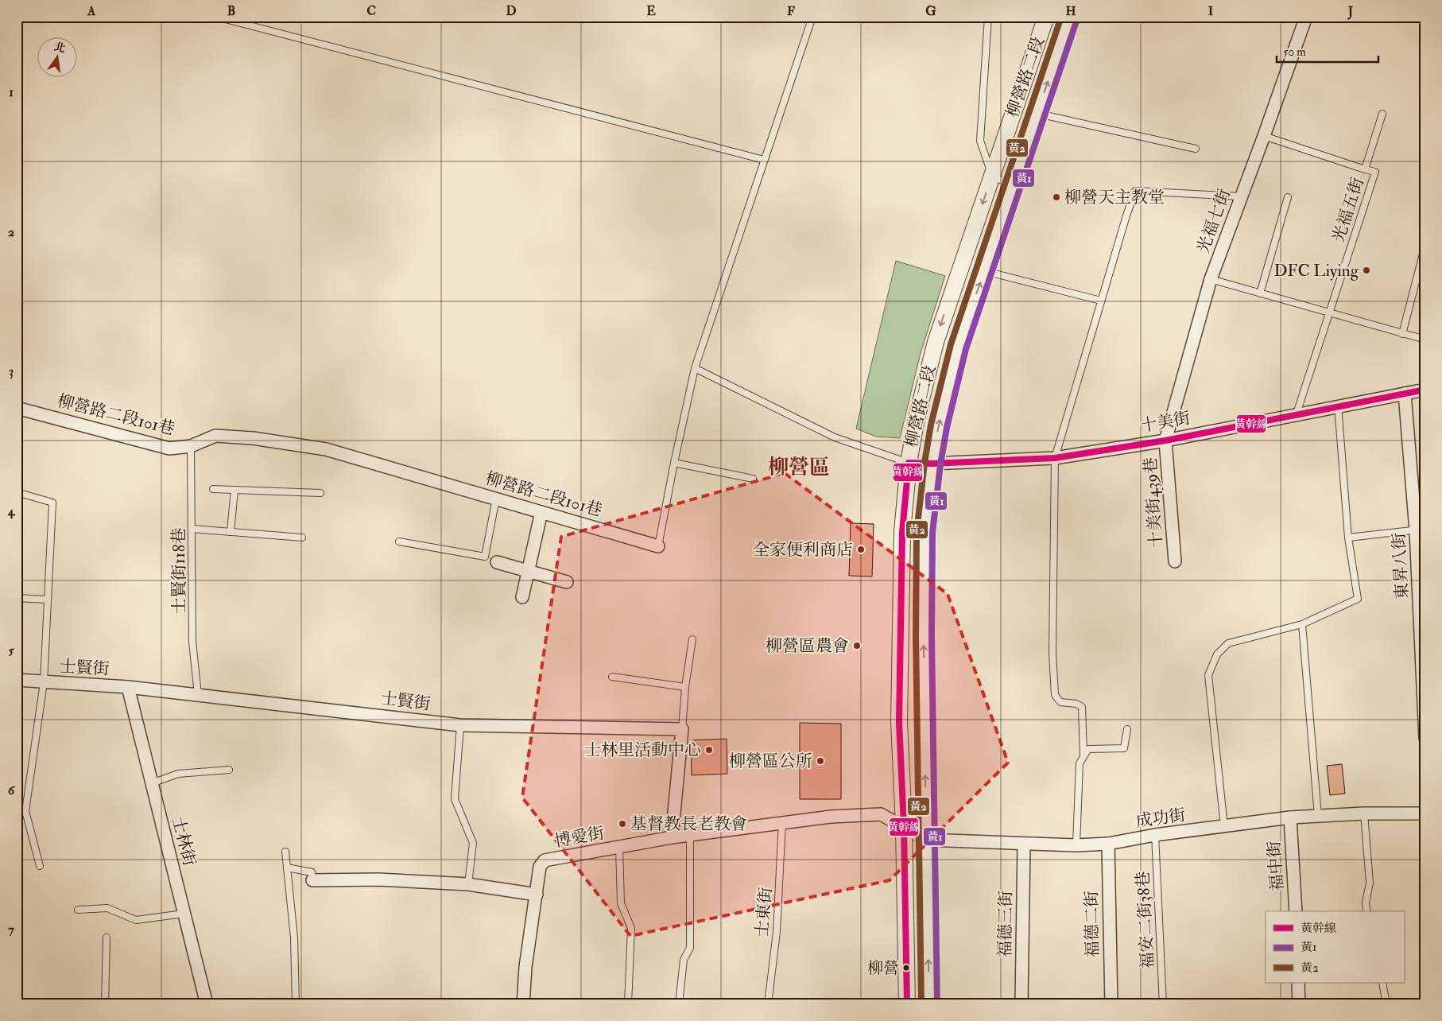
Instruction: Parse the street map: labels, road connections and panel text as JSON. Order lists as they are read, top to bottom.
{
  "streets": {
    "street": [
      "柳營路二段",
      "光福七街",
      "柳營路二段101巷",
      "十美街",
      "十美街439巷",
      "東昇八街",
      "士賢街",
      "成功街",
      "博愛街",
      "士林街",
      "福中街",
      "福德三街",
      "福德二街"
    ],
    "lane": [
      "光福五街",
      "士賢街118巷",
      "士東街",
      "福安二街38巷"
    ]
  },
  "crossings": [
    ["柳營路二段", "十美街"],
    ["柳營路二段", "成功街"],
    ["柳營路二段", "博愛街"],
    ["光福五街", "十美街"],
    ["光福七街", "十美街"],
    ["光福七街", "十美街439巷"],
    ["柳營路二段101巷", "士賢街118巷"],
    ["十美街", "十美街439巷"],
    ["十美街", "東昇八街"],
    ["士賢街118巷", "士賢街"],
    ["士賢街", "士林街"],
    ["成功街", "博愛街"],
    ["成功街", "福中街"],
    ["成功街", "福安二街38巷"],
    ["成功街", "福德三街"],
    ["成功街", "福德二街"],
    ["博愛街", "士東街"]
  ],
  "districts": ["柳營區"],
  "places": [
    "柳營天主教堂",
    "DFC Liying",
    "全家便利商店",
    "柳營區農會",
    "士林里活動中心",
    "柳營區公所",
    "基督教長老教會",
    "柳營"
  ],
  "lines": ["transit line 黃2", "transit line 黃1", "transit line 黃幹線"],
  "legend": ["黃幹線", "黃1", "黃2"],
  "scale_bar": "50 m",
  "north": "top",
  "grid": {
    "columns": [
      "A",
      "B",
      "C",
      "D",
      "E",
      "F",
      "G",
      "H",
      "I",
      "J"
    ],
    "rows": [
      "1",
      "2",
      "3",
      "4",
      "5",
      "6",
      "7"
    ]
  }
}
